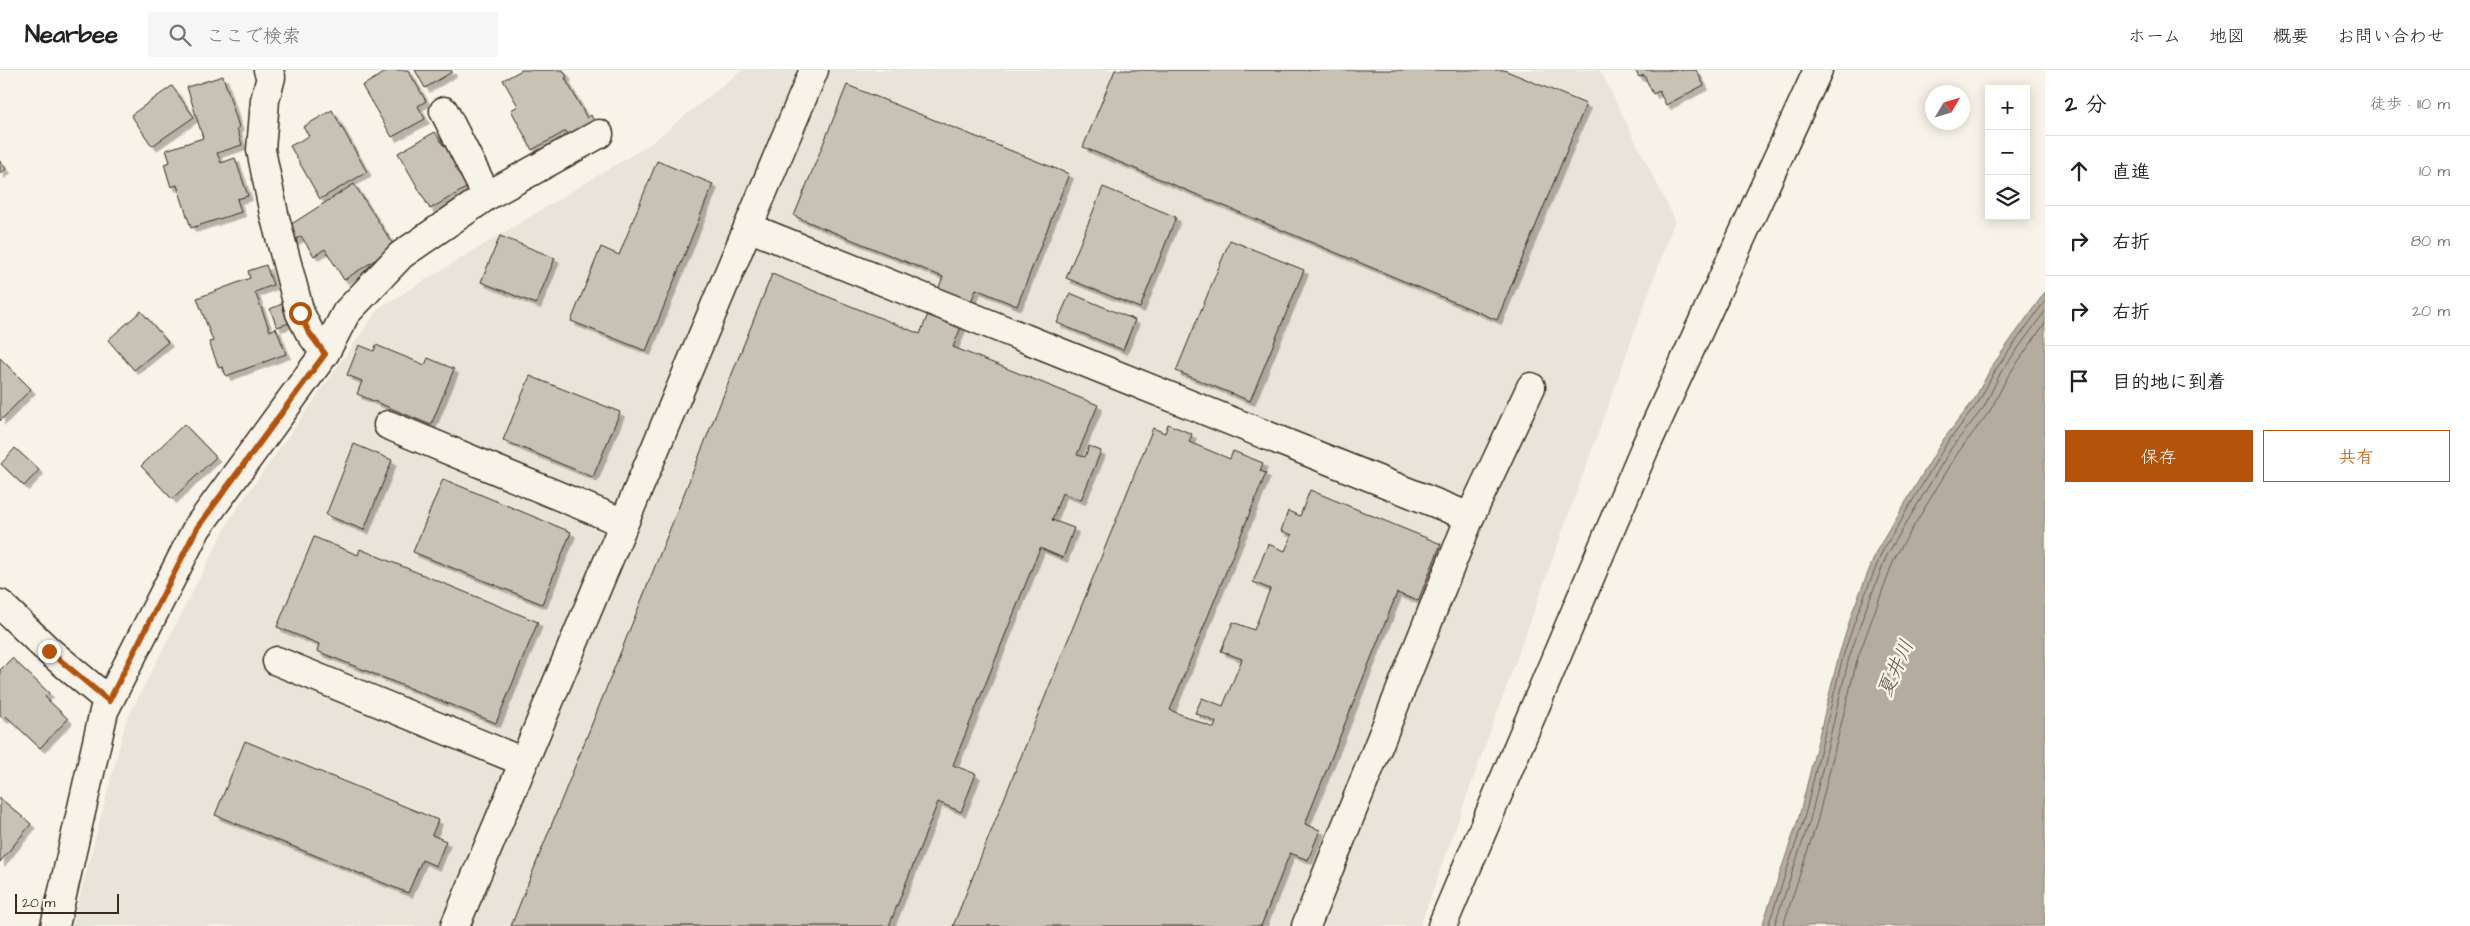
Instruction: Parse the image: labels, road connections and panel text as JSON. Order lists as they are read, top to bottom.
{
  "water": ["夏井川"],
  "scale_bar": "20 m",
  "north": "top right",
  "page": {
    "header": "Nearbee",
    "search": "ここで検索",
    "nav": [
      "ホーム",
      "地図",
      "概要",
      "お問い合わせ"
    ],
    "heading": ["2 分", "徒歩 · 110 m"],
    "map_buttons": ["+", "−"],
    "list": [
      ["直進", "10 m"],
      ["右折", "80 m"],
      ["右折", "20 m"],
      "目的地に到着"
    ],
    "buttons": ["保存", "共有"],
    "scale": "20 m"
  }
}
